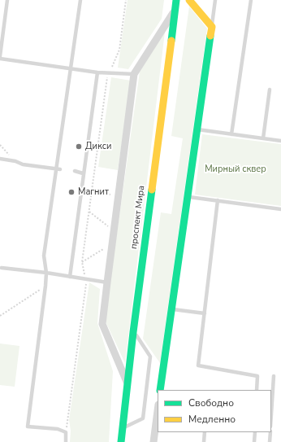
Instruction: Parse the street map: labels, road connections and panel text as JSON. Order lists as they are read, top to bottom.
{
  "streets": {
    "main road": ["проспект Мира"]
  },
  "parks": ["Мирный сквер"],
  "places": ["Дикси", "Магнит"],
  "legend": ["Свободно", "Медленно"]
}
